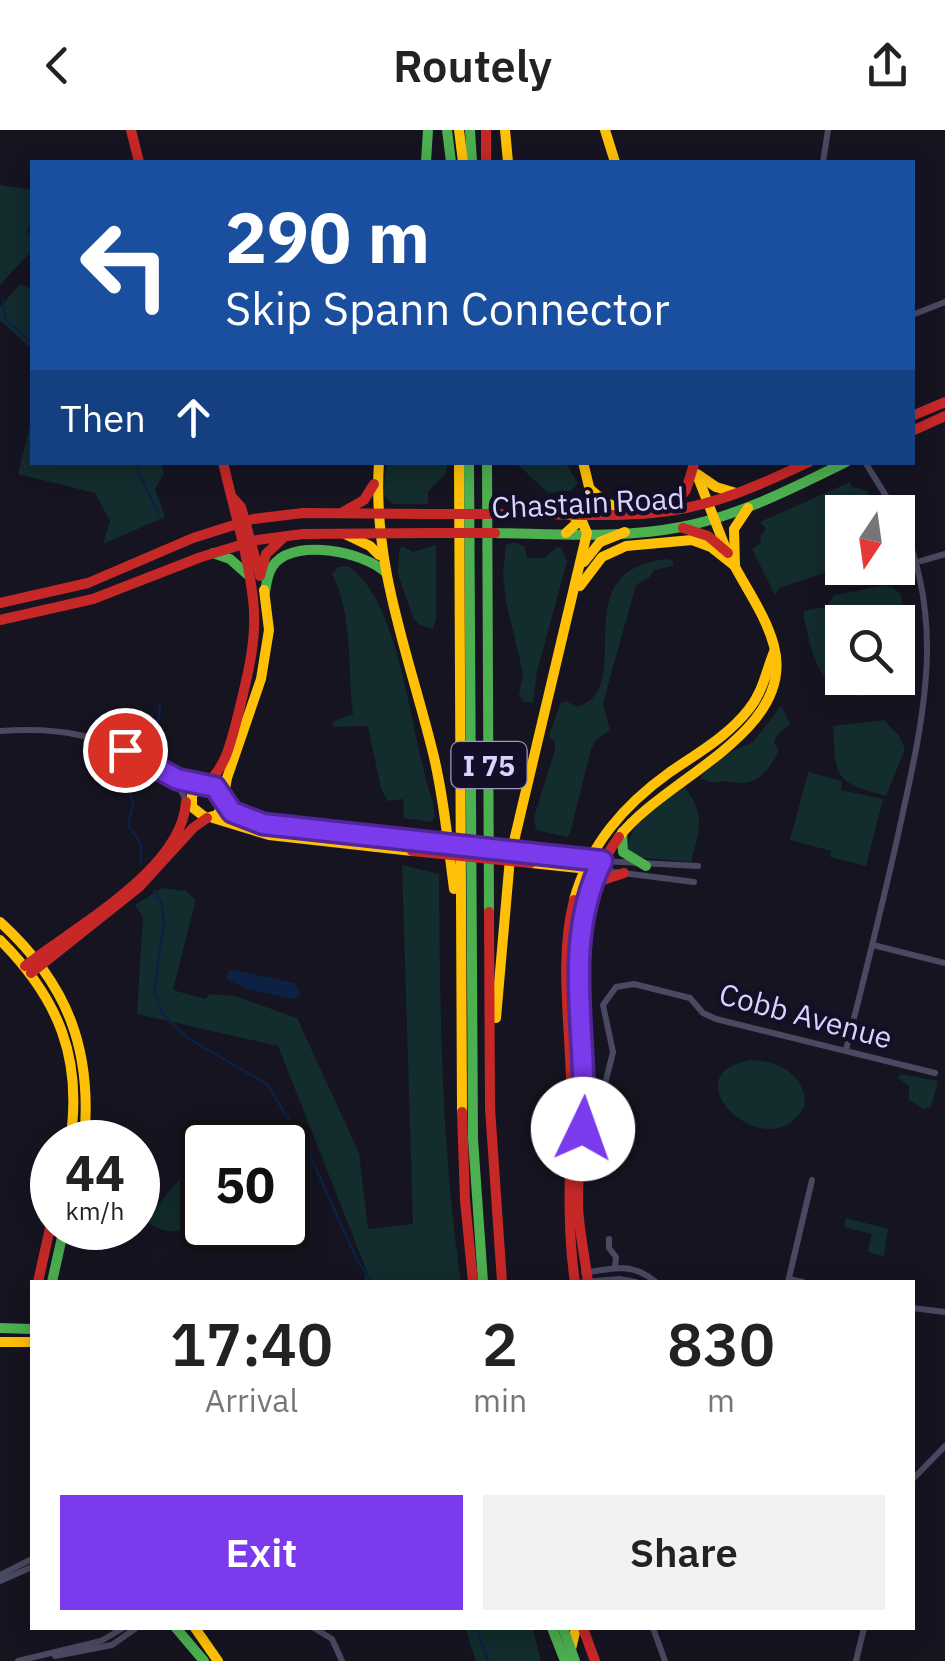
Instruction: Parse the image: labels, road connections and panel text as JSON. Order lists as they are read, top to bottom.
{
  "streets": {
    "main road": ["Chastain Road", "I 75"],
    "street": ["Cobb Avenue"]
  },
  "north": "bottom",
  "page": {
    "header": "Routely",
    "turn": ["290 m", "Skip Spann Connector"],
    "then": "Then",
    "speed": "44 km/h",
    "limit": "50",
    "eta": [
      "17:40",
      "Arrival",
      "2",
      "min",
      "830",
      "m"
    ],
    "buttons": ["Exit", "Share"]
  }
}
